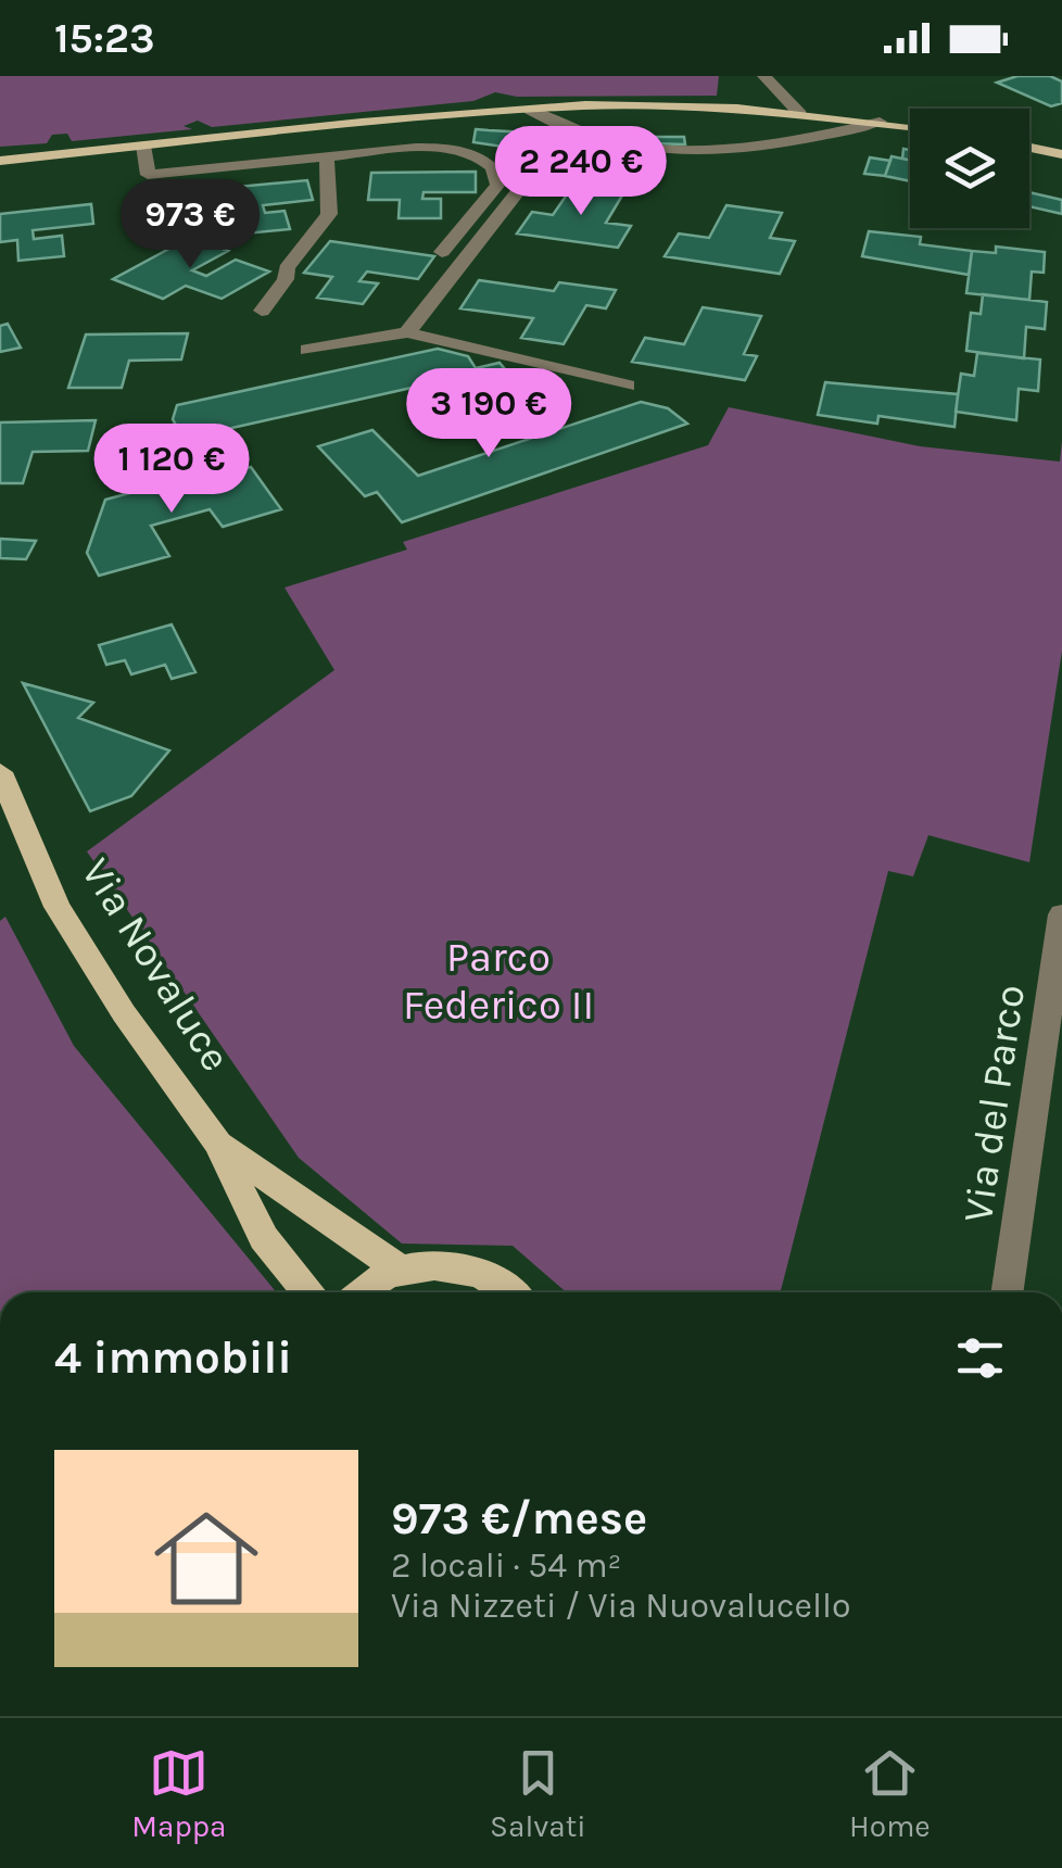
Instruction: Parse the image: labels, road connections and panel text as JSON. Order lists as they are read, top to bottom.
{
  "streets": {
    "main road": ["Via Novaluce"],
    "street": ["Via del Parco"]
  },
  "parks": ["Parco Federico II"],
  "page": {
    "status": "15:23",
    "price": [
      "2 240 €",
      "973 €",
      "3 190 €",
      "1 120 €"
    ],
    "heading": "4 immobili",
    "list": [
      {
        "name": "973 €/mese",
        "note": "2 locali · 54 m² · Via Nizzeti / Via Nuovalucello"
      }
    ],
    "tabs": ["Mappa", "Salvati", "Home"]
  }
}
